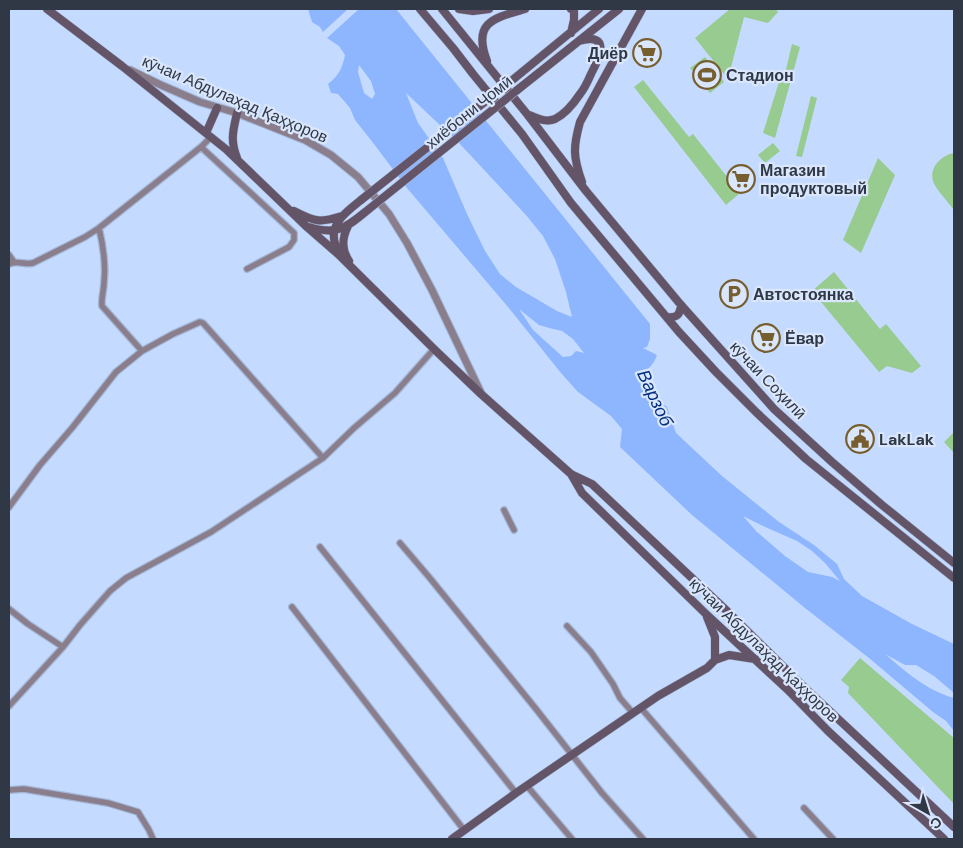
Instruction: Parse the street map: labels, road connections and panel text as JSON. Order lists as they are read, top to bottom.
{
  "streets": {
    "main road": ["кӯчаи Абдулаҳад Қаҳҳоров", "хиёбони Ҷомӣ", "кӯчаи Соҳилӣ"]
  },
  "crossings": [
    ["кӯчаи Абдулаҳад Қаҳҳоров", "хиёбони Ҷомӣ"]
  ],
  "water": ["Варзоб"],
  "places": {
    "supermarket": ["Диёр", "Магазин продуктовый", "Ёвар"],
    "sports": ["Стадион"],
    "parking": ["Автостоянка"],
    "public building": ["LakLak"]
  },
  "north": "bottom right"
}
